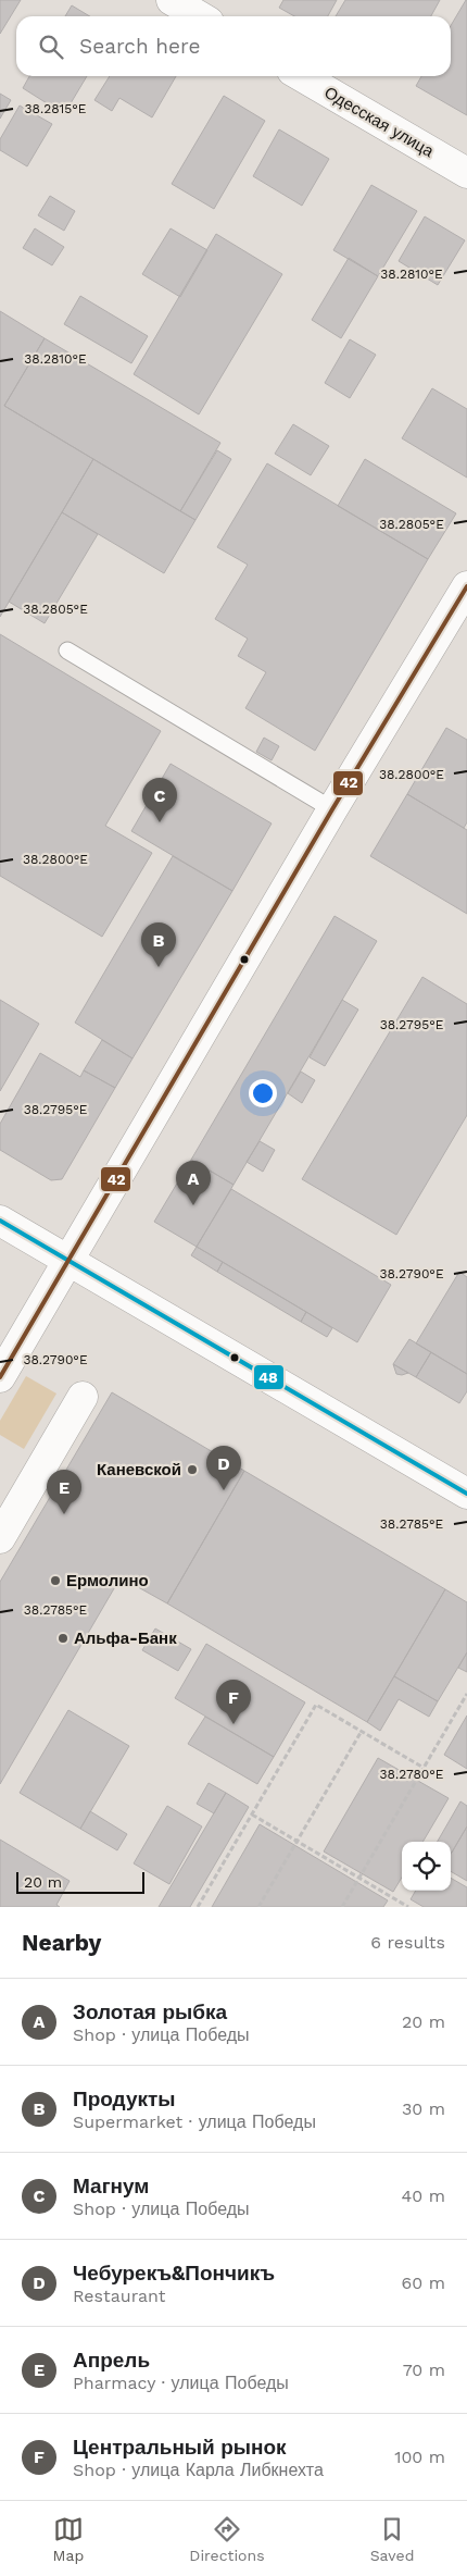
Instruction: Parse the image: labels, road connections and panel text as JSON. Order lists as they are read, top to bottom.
{
  "streets": {
    "street": ["Одесская улица"]
  },
  "places": ["Каневской", "Ермолино", "Альфа-Банк"],
  "lines": ["transit line 42", "transit line 48"],
  "scale_bar": "20 m",
  "page": {
    "search": "Search here",
    "pins": [
      "C",
      "B",
      "A",
      "D",
      "E",
      "F"
    ],
    "scale": "20 m",
    "heading": ["Nearby", "6 results"],
    "list": [
      {
        "mark": "A",
        "name": "Золотая рыбка",
        "note": "Shop · улица Победы",
        "value": "20 m"
      },
      {
        "mark": "B",
        "name": "Продукты",
        "note": "Supermarket · улица Победы",
        "value": "30 m"
      },
      {
        "mark": "C",
        "name": "Магнум",
        "note": "Shop · улица Победы",
        "value": "40 m"
      },
      {
        "mark": "D",
        "name": "Чебурекъ&Пончикъ",
        "note": "Restaurant",
        "value": "60 m"
      },
      {
        "mark": "E",
        "name": "Апрель",
        "note": "Pharmacy · улица Победы",
        "value": "70 m"
      },
      {
        "mark": "F",
        "name": "Центральный рынок",
        "note": "Shop · улица Карла Либкнехта",
        "value": "100 m"
      }
    ],
    "nav": ["Map", "Directions", "Saved"]
  },
  "coordinates": [
    "38.2815°E",
    "38.2810°E",
    "38.2805°E",
    "38.2800°E",
    "38.2795°E",
    "38.2790°E",
    "38.2785°E",
    "38.2780°E"
  ]
}
